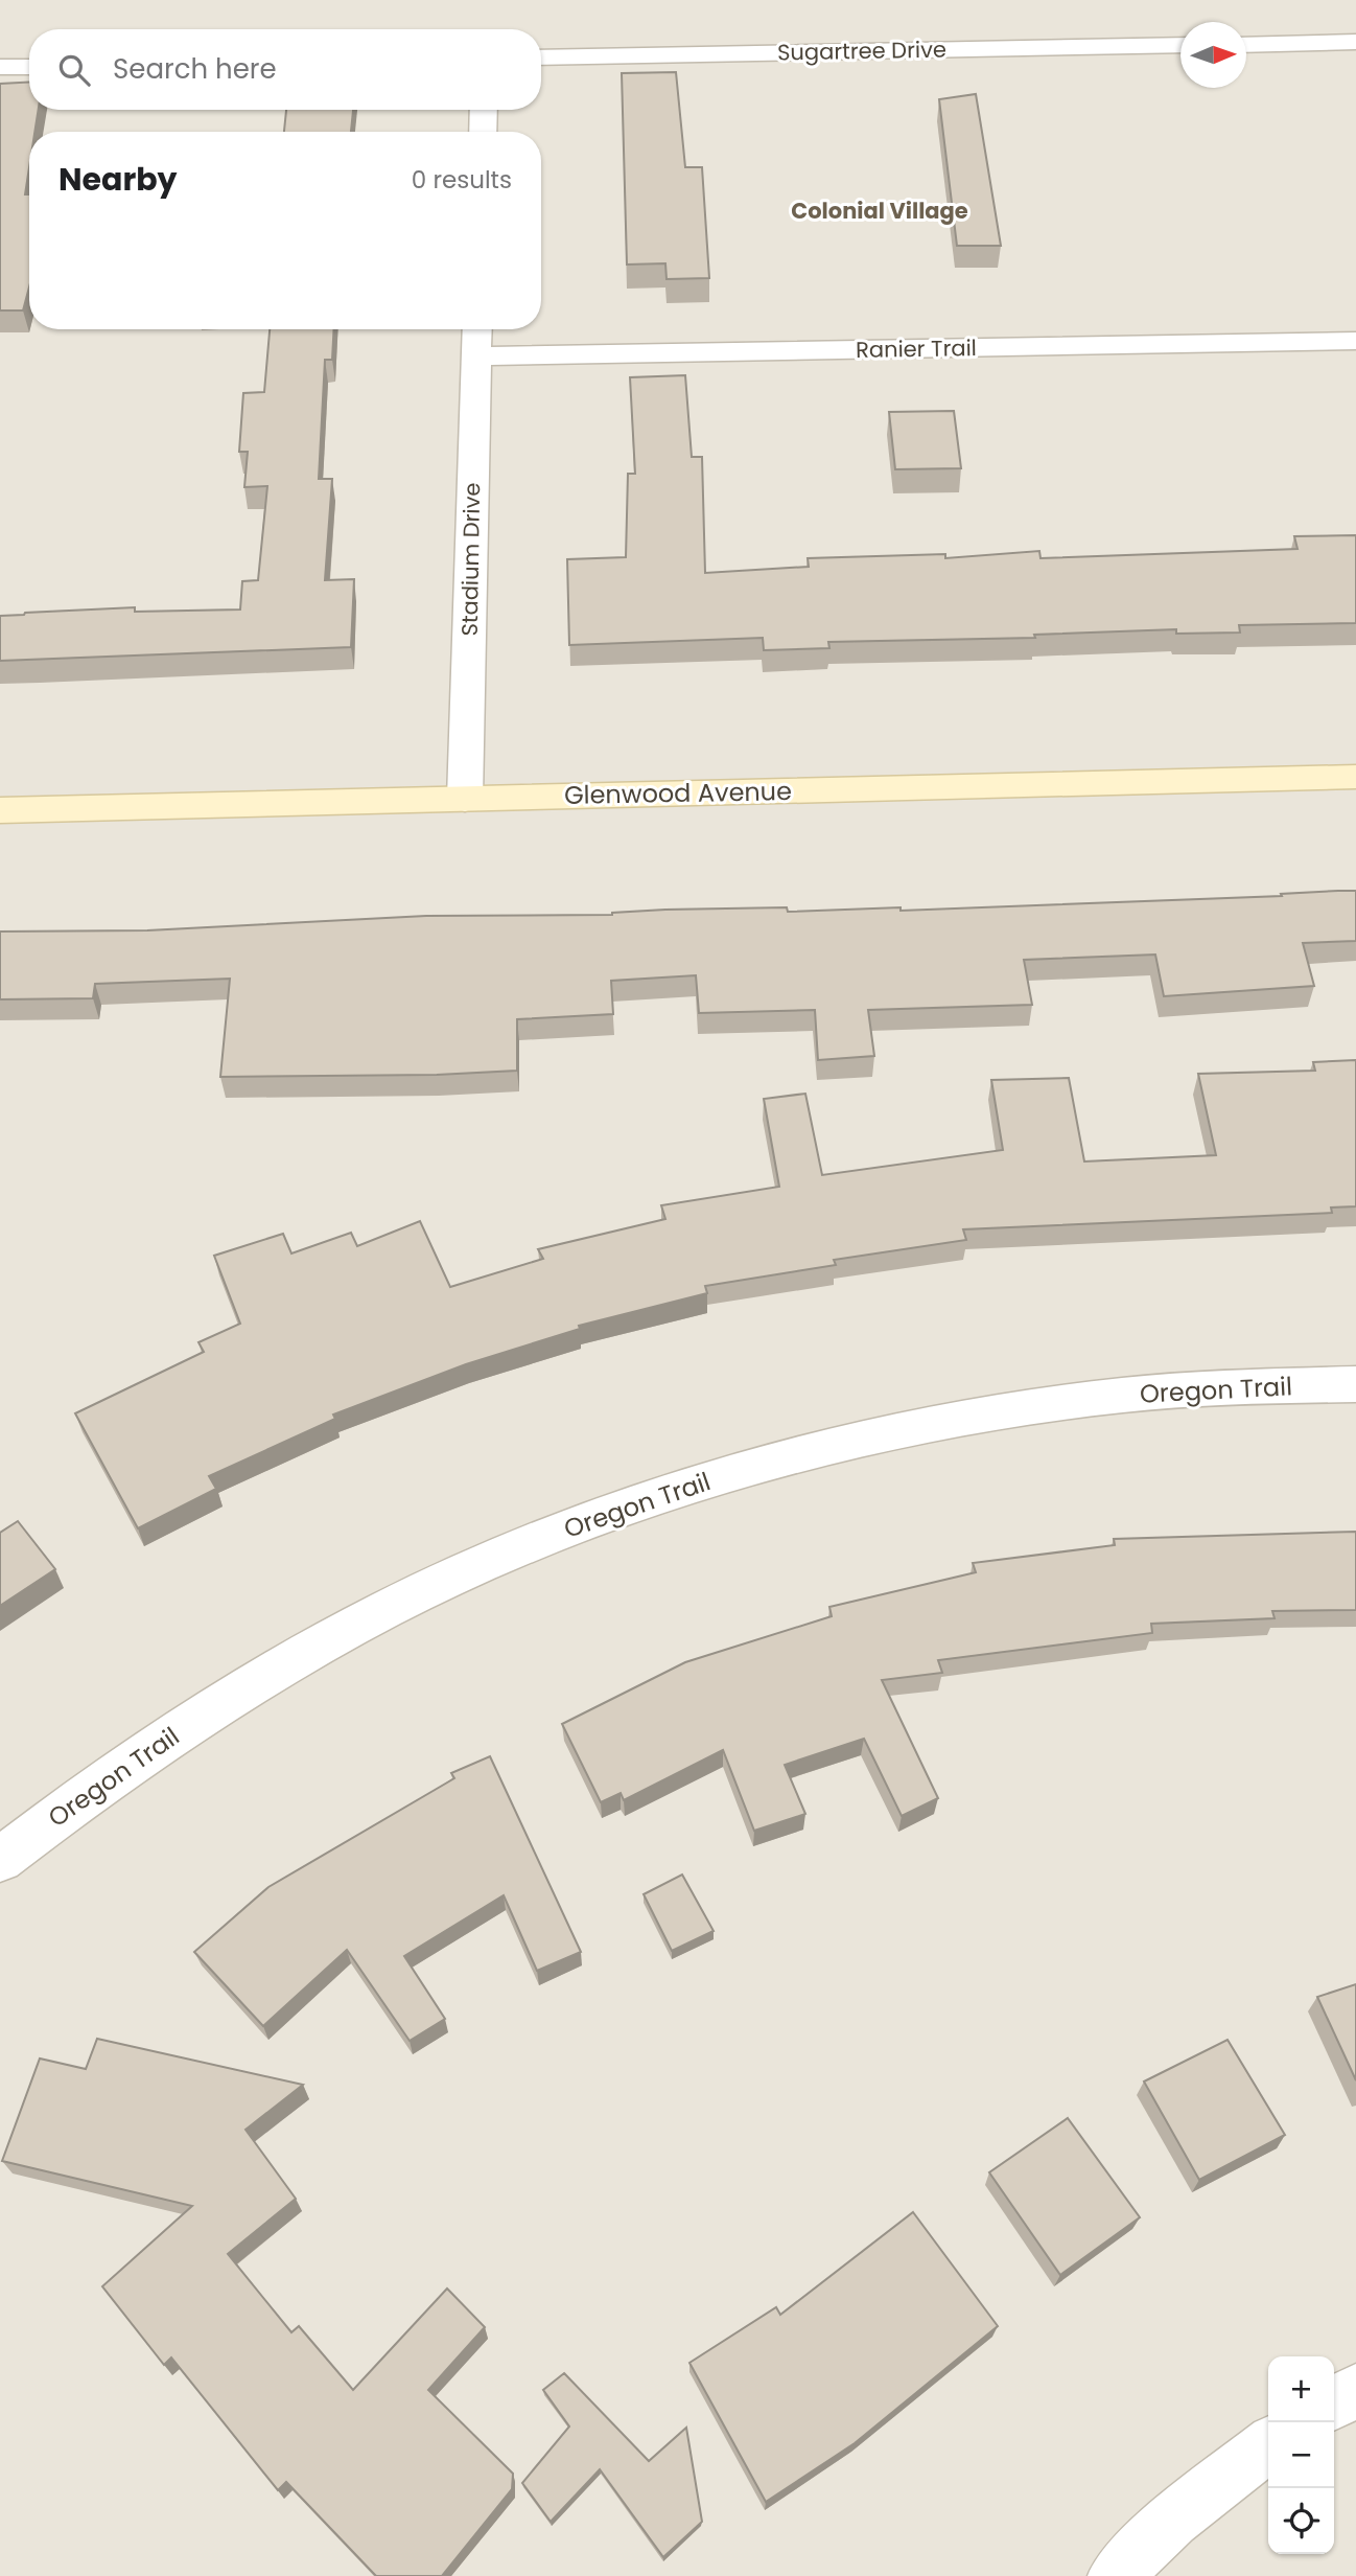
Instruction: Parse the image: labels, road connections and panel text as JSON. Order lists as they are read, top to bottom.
{
  "streets": {
    "street": [
      "Sugartree Drive",
      "Ranier Trail",
      "Stadium Drive",
      "Glenwood Avenue",
      "Oregon Trail"
    ]
  },
  "crossings": [
    ["Ranier Trail", "Stadium Drive"],
    ["Stadium Drive", "Glenwood Avenue"]
  ],
  "districts": ["Colonial Village"],
  "north": "right",
  "page": {
    "search": "Search here",
    "heading": ["Nearby", "0 results"],
    "map_buttons": ["+", "−"]
  }
}
